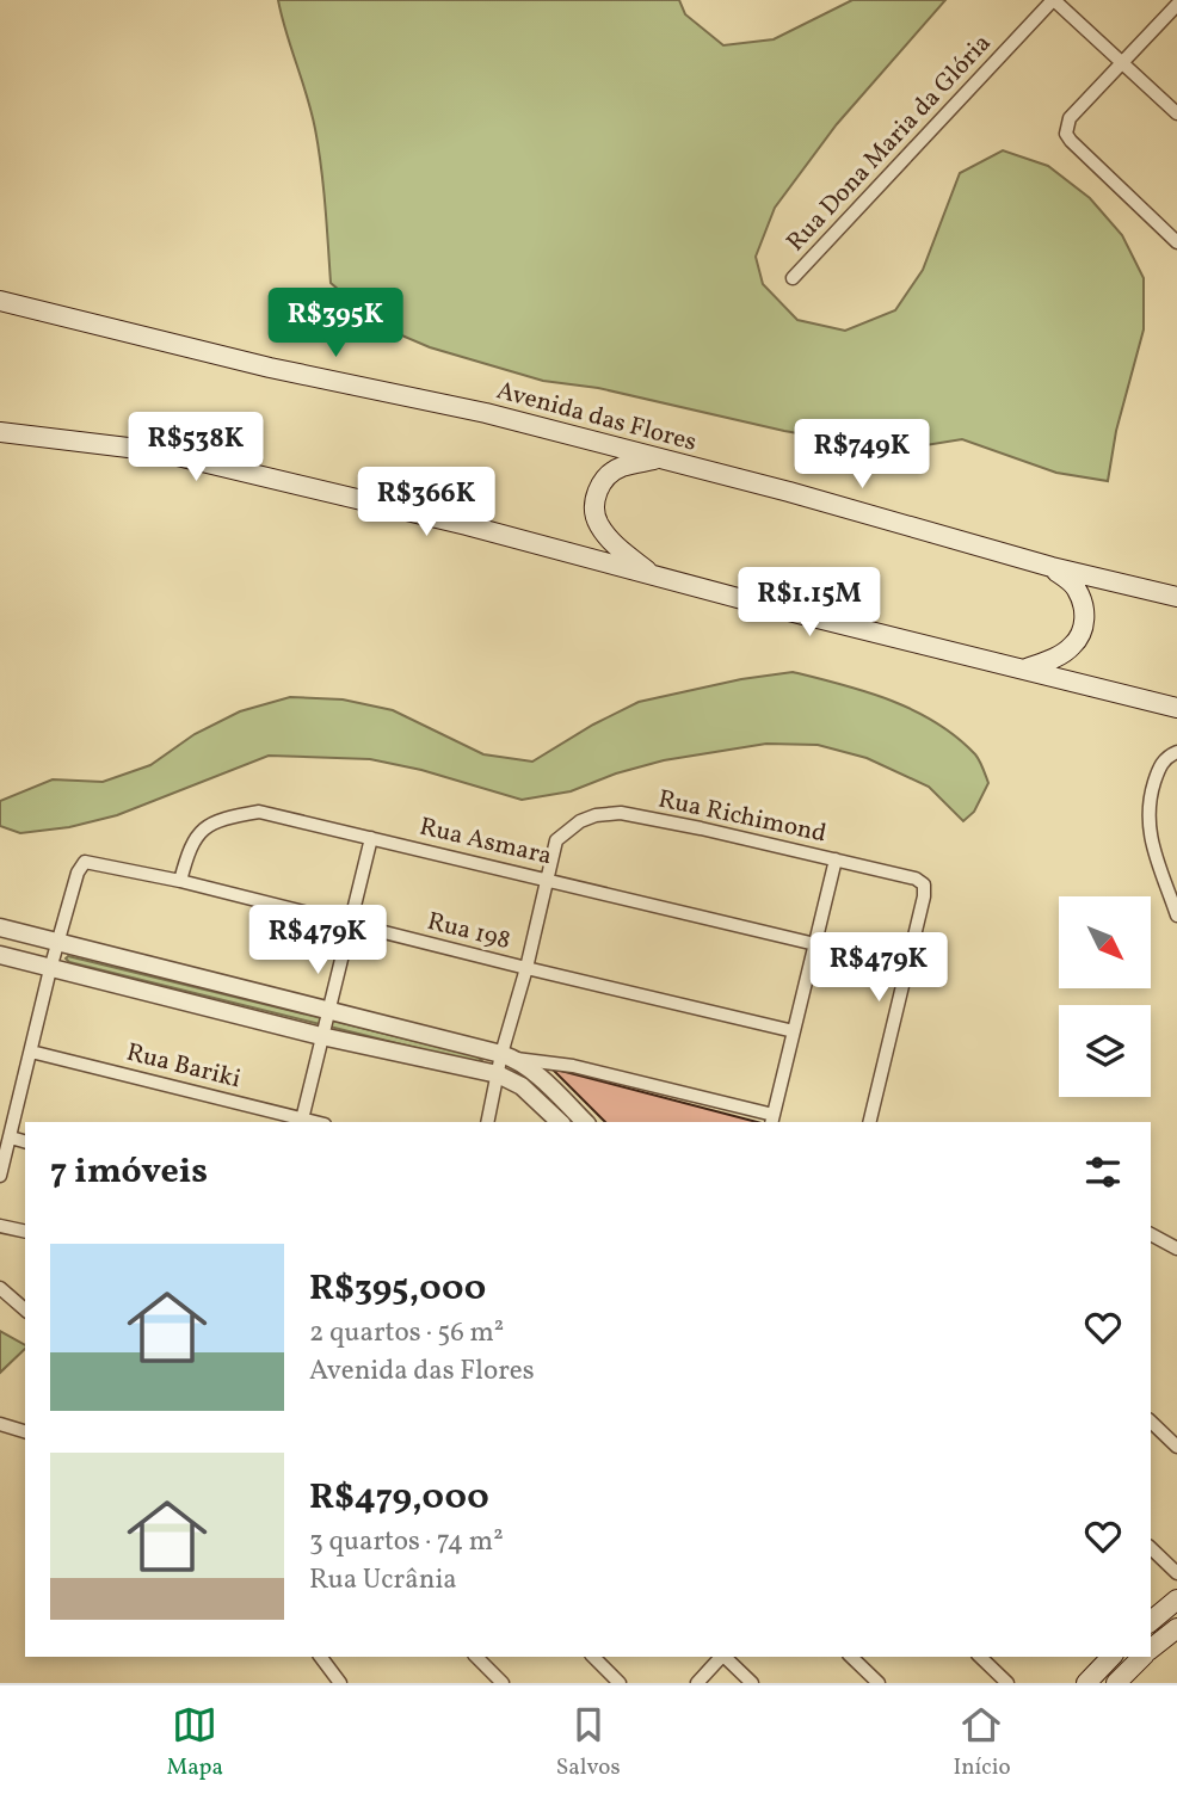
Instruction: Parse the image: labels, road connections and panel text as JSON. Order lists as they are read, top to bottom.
{
  "streets": {
    "main road": ["Avenida das Flores"],
    "street": [
      "Rua Dona Maria da Glória",
      "Rua Richimond",
      "Rua Asmara",
      "Rua 198",
      "Rua Bariki"
    ]
  },
  "crossings": [
    ["Rua Richimond", "Rua Asmara"],
    ["Rua Asmara", "Rua 198"]
  ],
  "north": "bottom right",
  "page": {
    "price": [
      "R$395K",
      "R$538K",
      "R$749K",
      "R$366K",
      "R$1.15M",
      "R$479K",
      "R$479K"
    ],
    "heading": "7 imóveis",
    "list": [
      {
        "name": "R$395,000",
        "note": "2 quartos · 56 m² · Avenida das Flores"
      },
      {
        "name": "R$479,000",
        "note": "3 quartos · 74 m² · Rua Ucrânia"
      }
    ],
    "tabs": ["Mapa", "Salvos", "Início"]
  }
}
